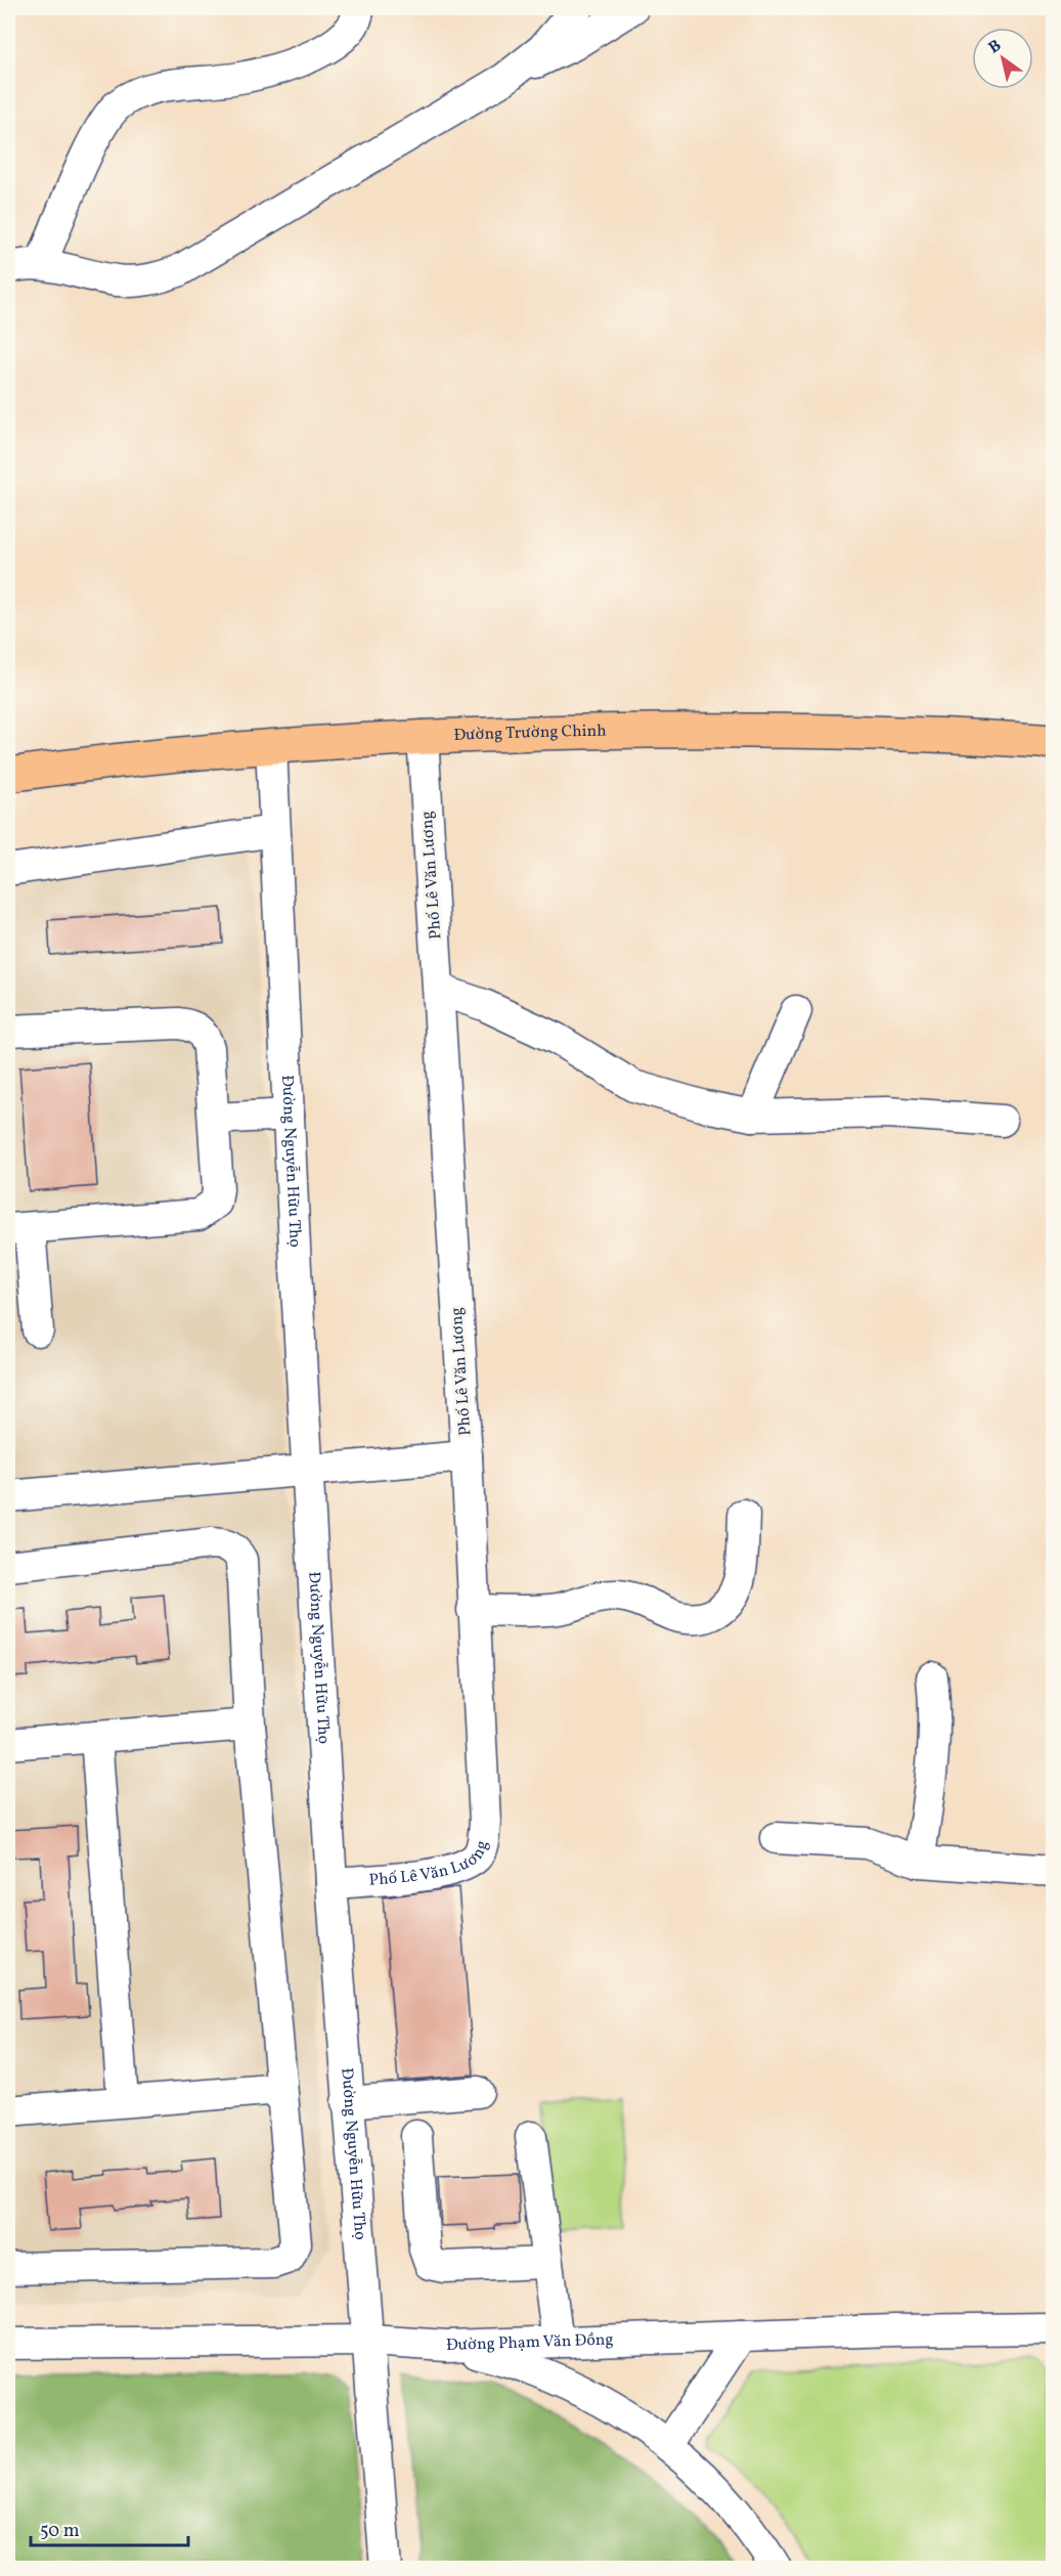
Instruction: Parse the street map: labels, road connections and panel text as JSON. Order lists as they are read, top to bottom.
{
  "streets": {
    "main road": ["Đường Trường Chinh"],
    "street": ["Phố Lê Văn Lương", "Đường Nguyễn Hữu Thọ", "Đường Phạm Văn Đồng"]
  },
  "crossings": [
    ["Đường Trường Chinh", "Phố Lê Văn Lương"],
    ["Đường Trường Chinh", "Đường Nguyễn Hữu Thọ"],
    ["Phố Lê Văn Lương", "Đường Nguyễn Hữu Thọ"],
    ["Đường Nguyễn Hữu Thọ", "Đường Phạm Văn Đồng"]
  ],
  "scale_bar": "50 m",
  "north": "top left"
}
